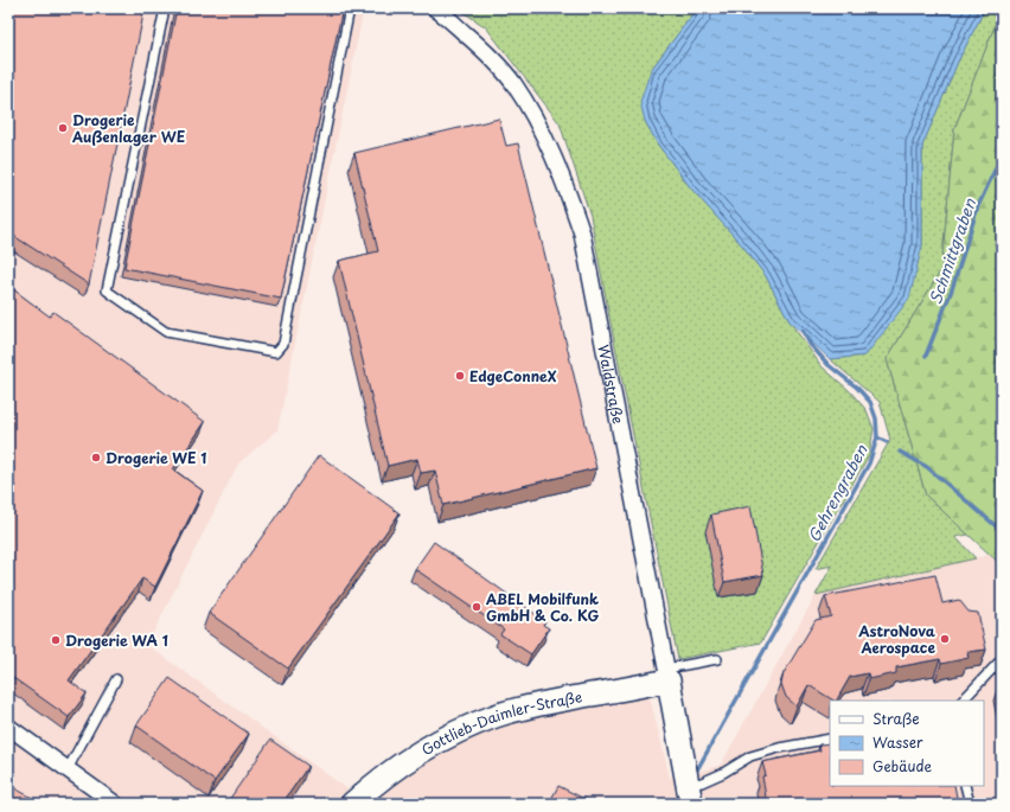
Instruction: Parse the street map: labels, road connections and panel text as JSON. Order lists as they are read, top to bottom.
{
  "streets": {
    "street": ["Waldstraße", "Gottlieb-Daimler-Straße"]
  },
  "crossings": [
    ["Waldstraße", "Gottlieb-Daimler-Straße"]
  ],
  "water": ["Schmittgraben", "Gehrengraben"],
  "places": [
    "Drogerie Außenlager WE",
    "EdgeConneX",
    "Drogerie WE 1",
    "ABEL Mobilfunk GmbH & Co. KG",
    "AstroNova Aerospace",
    "Drogerie WA 1"
  ],
  "legend": ["Straße", "Wasser", "Gebäude"]
}
